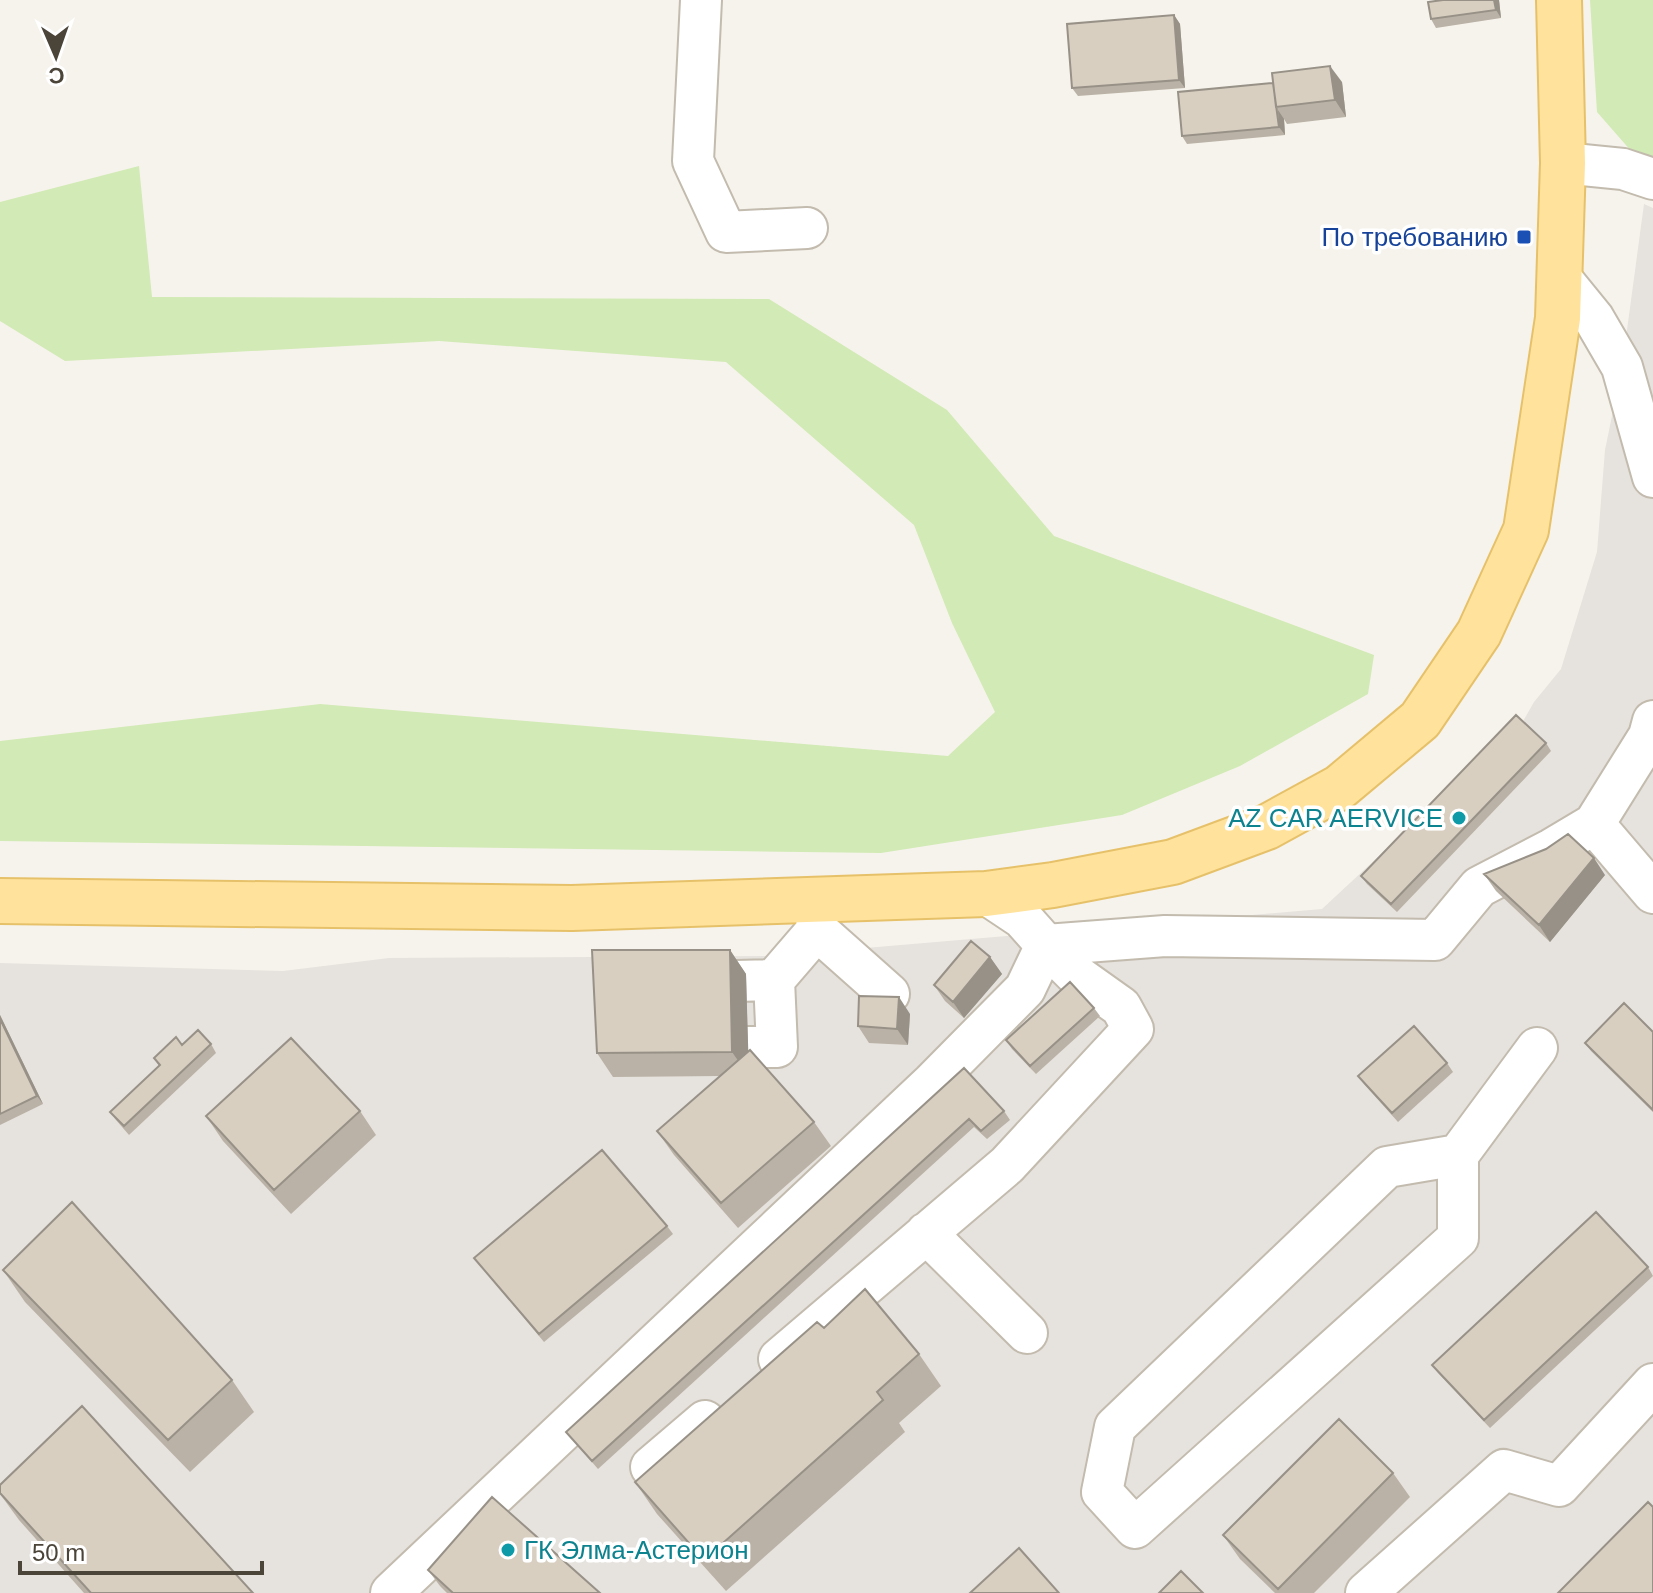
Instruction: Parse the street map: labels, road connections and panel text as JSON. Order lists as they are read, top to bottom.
{
  "places": {
    "transit": ["По требованию"],
    "other": ["AZ CAR AERVICE", "ГК Элма-Астерион"]
  },
  "scale_bar": "50 m",
  "north": "bottom"
}
